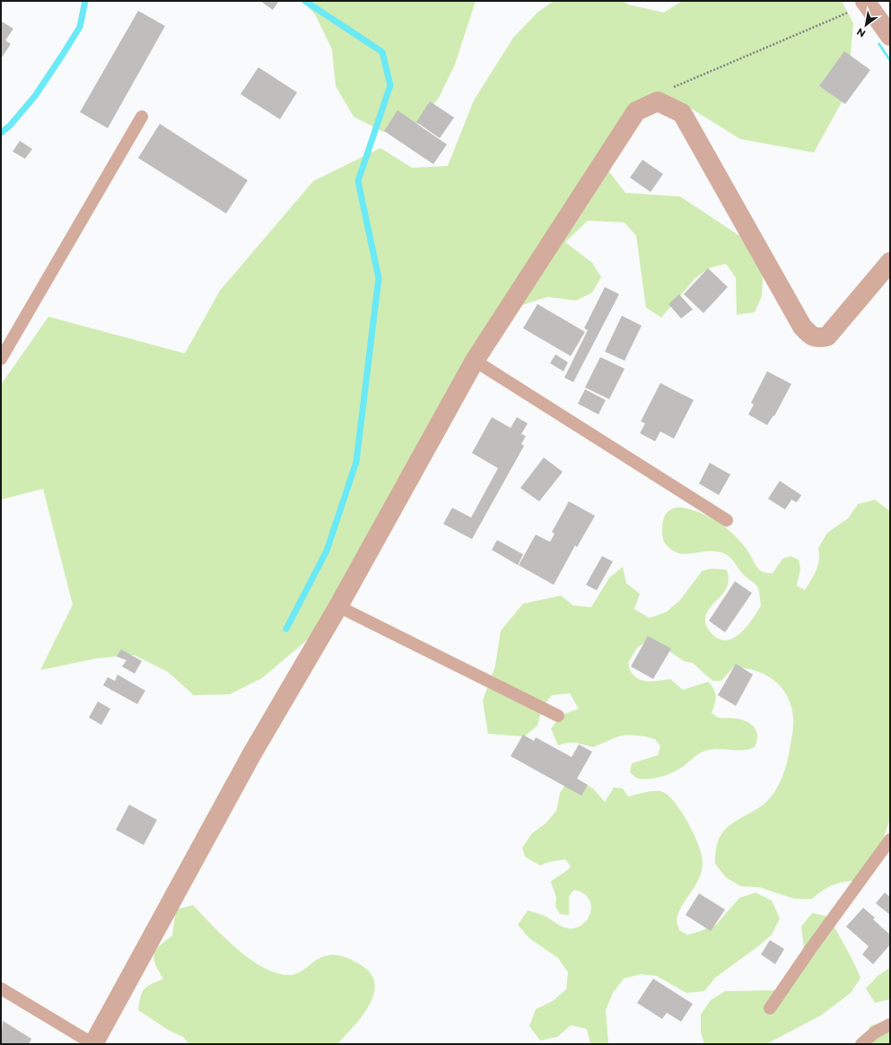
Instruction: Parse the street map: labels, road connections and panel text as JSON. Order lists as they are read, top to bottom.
{
  "north": "bottom left"
}
